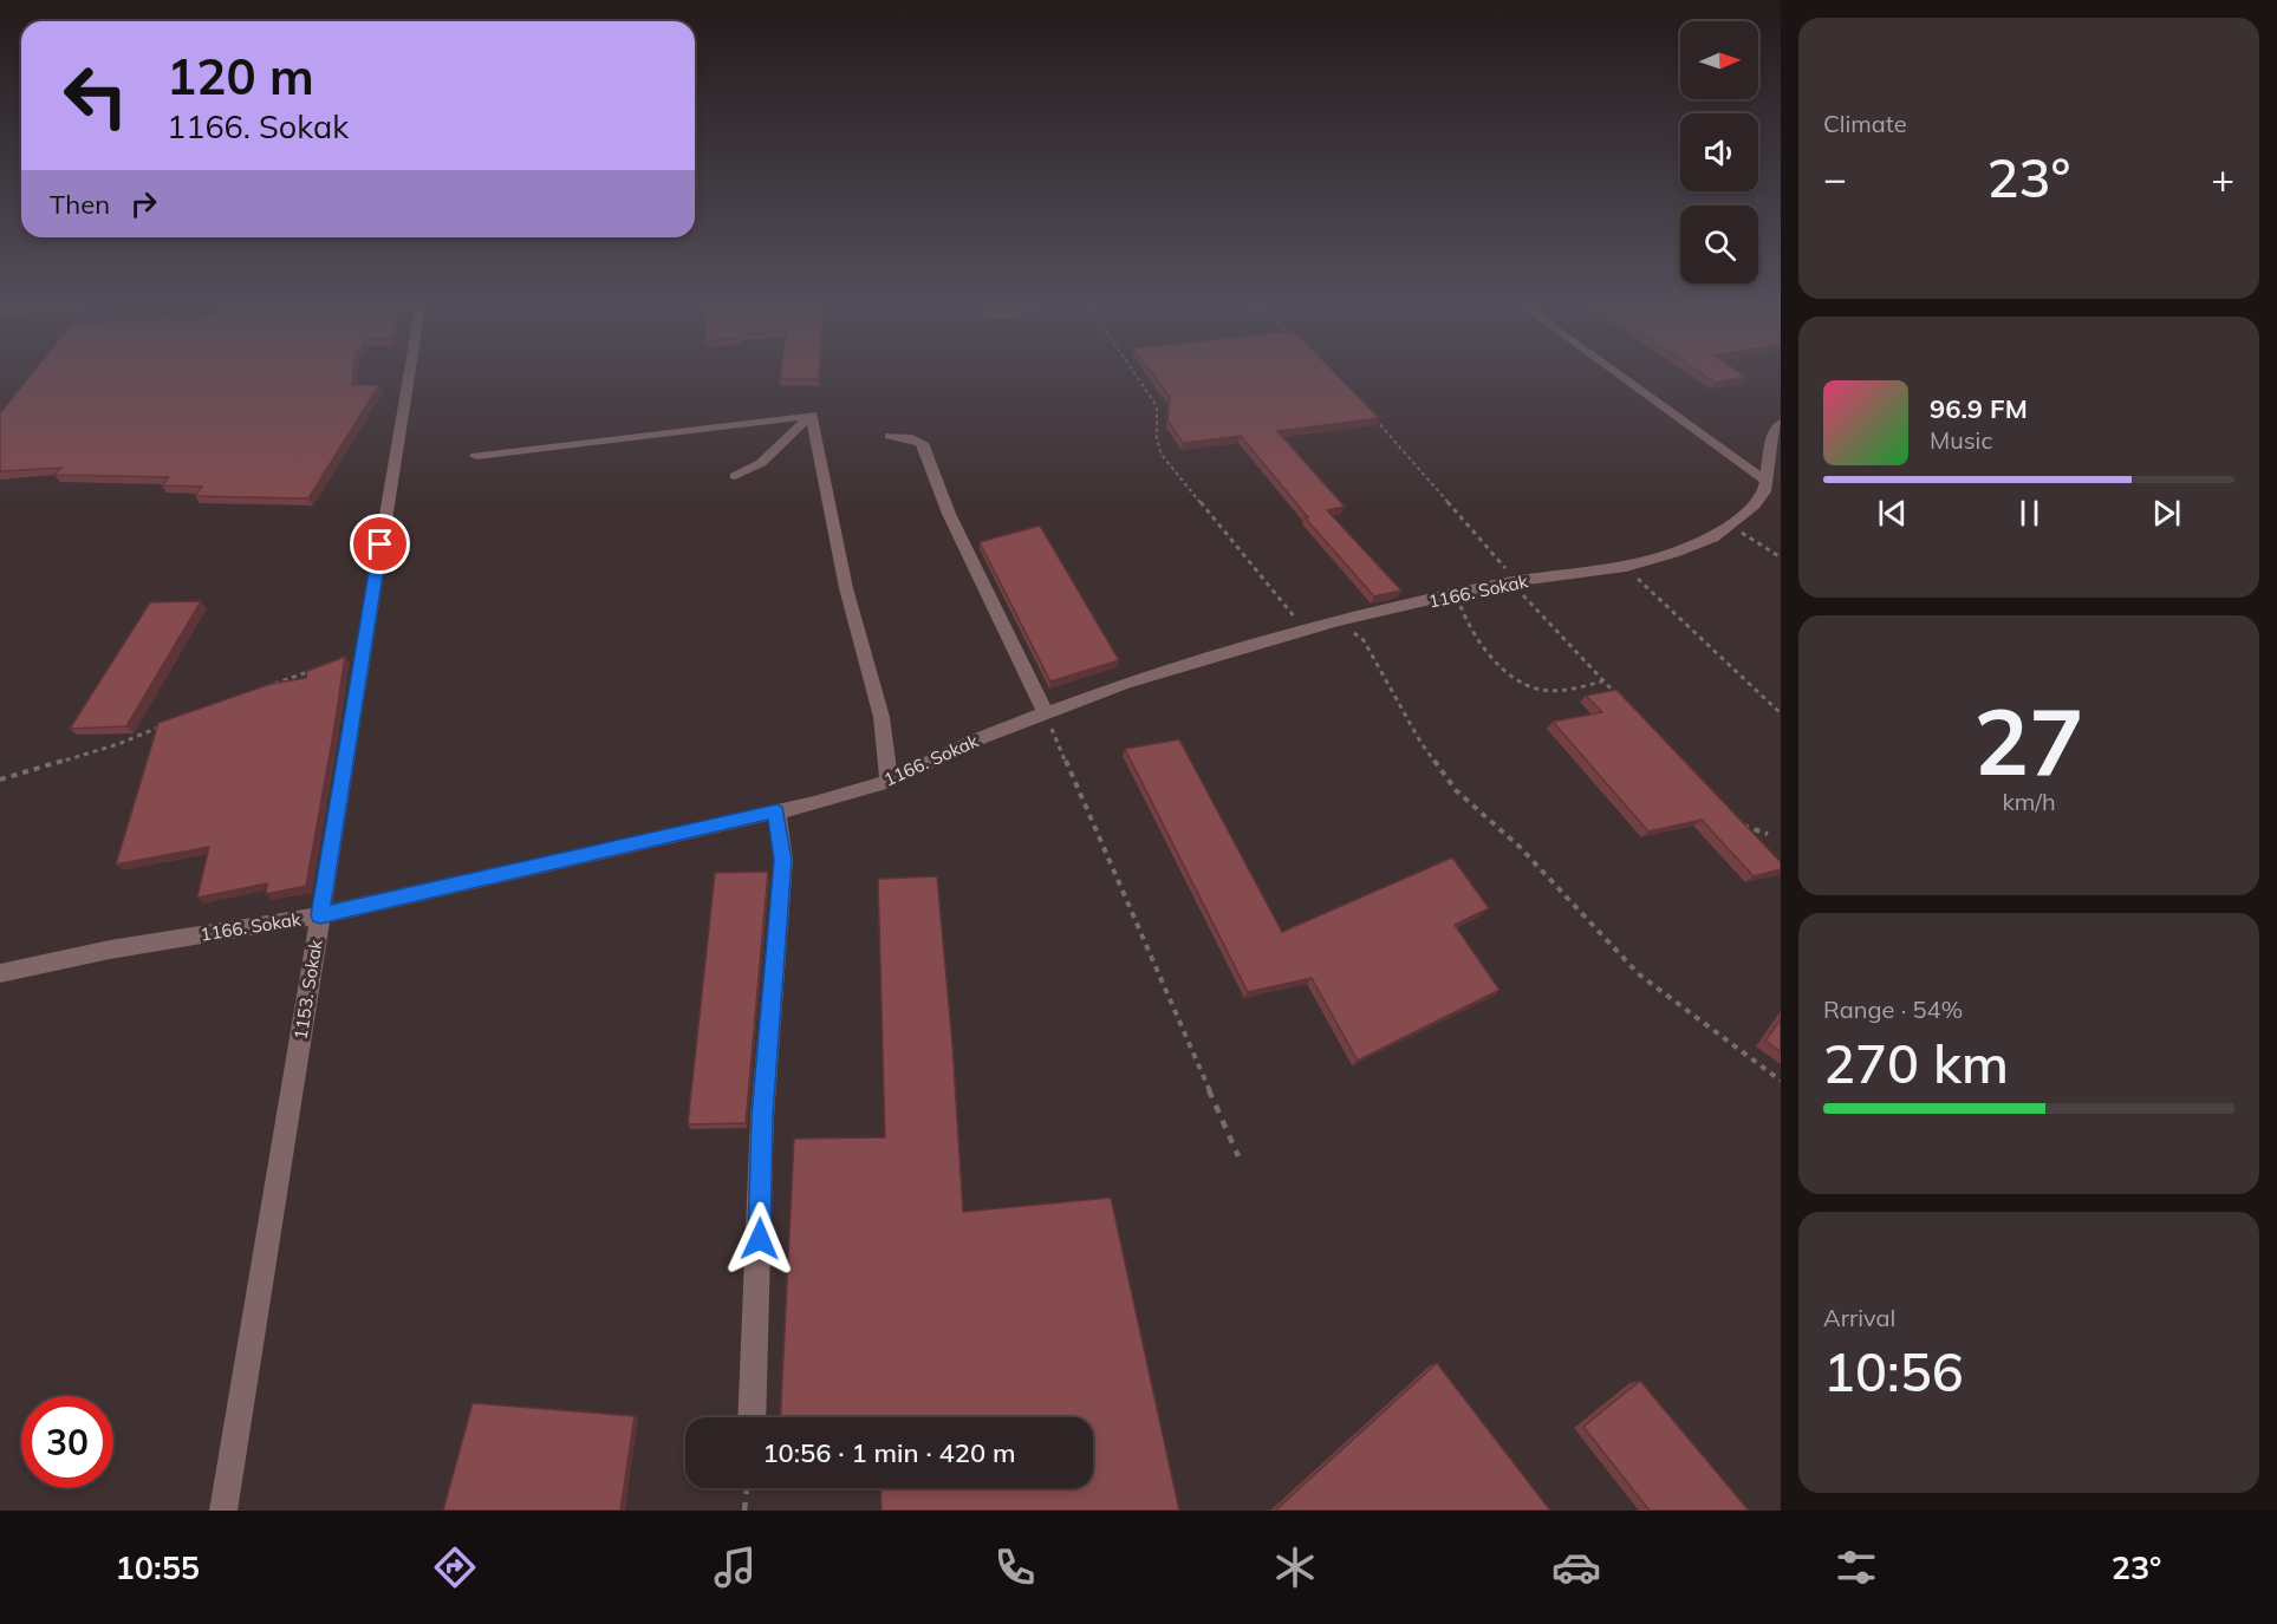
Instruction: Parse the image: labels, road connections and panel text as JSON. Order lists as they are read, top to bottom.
{
  "streets": {
    "street": ["1166. Sokak", "1153. Sokak"]
  },
  "crossings": [
    ["1166. Sokak", "1153. Sokak"]
  ],
  "north": "right",
  "page": {
    "tile": [
      "Climate",
      ["27", "km/h"],
      ["Range · 54%", "270 km"],
      ["Arrival", "10:56"]
    ],
    "turn": ["120 m", "1166. Sokak"],
    "heat": ["−", "23°", "+"],
    "then": "Then",
    "song": ["96.9 FM", "Music"],
    "limit": "30",
    "trip": "10:56 · 1 min · 420 m",
    "tabs": ["10:55", "23°"]
  }
}
